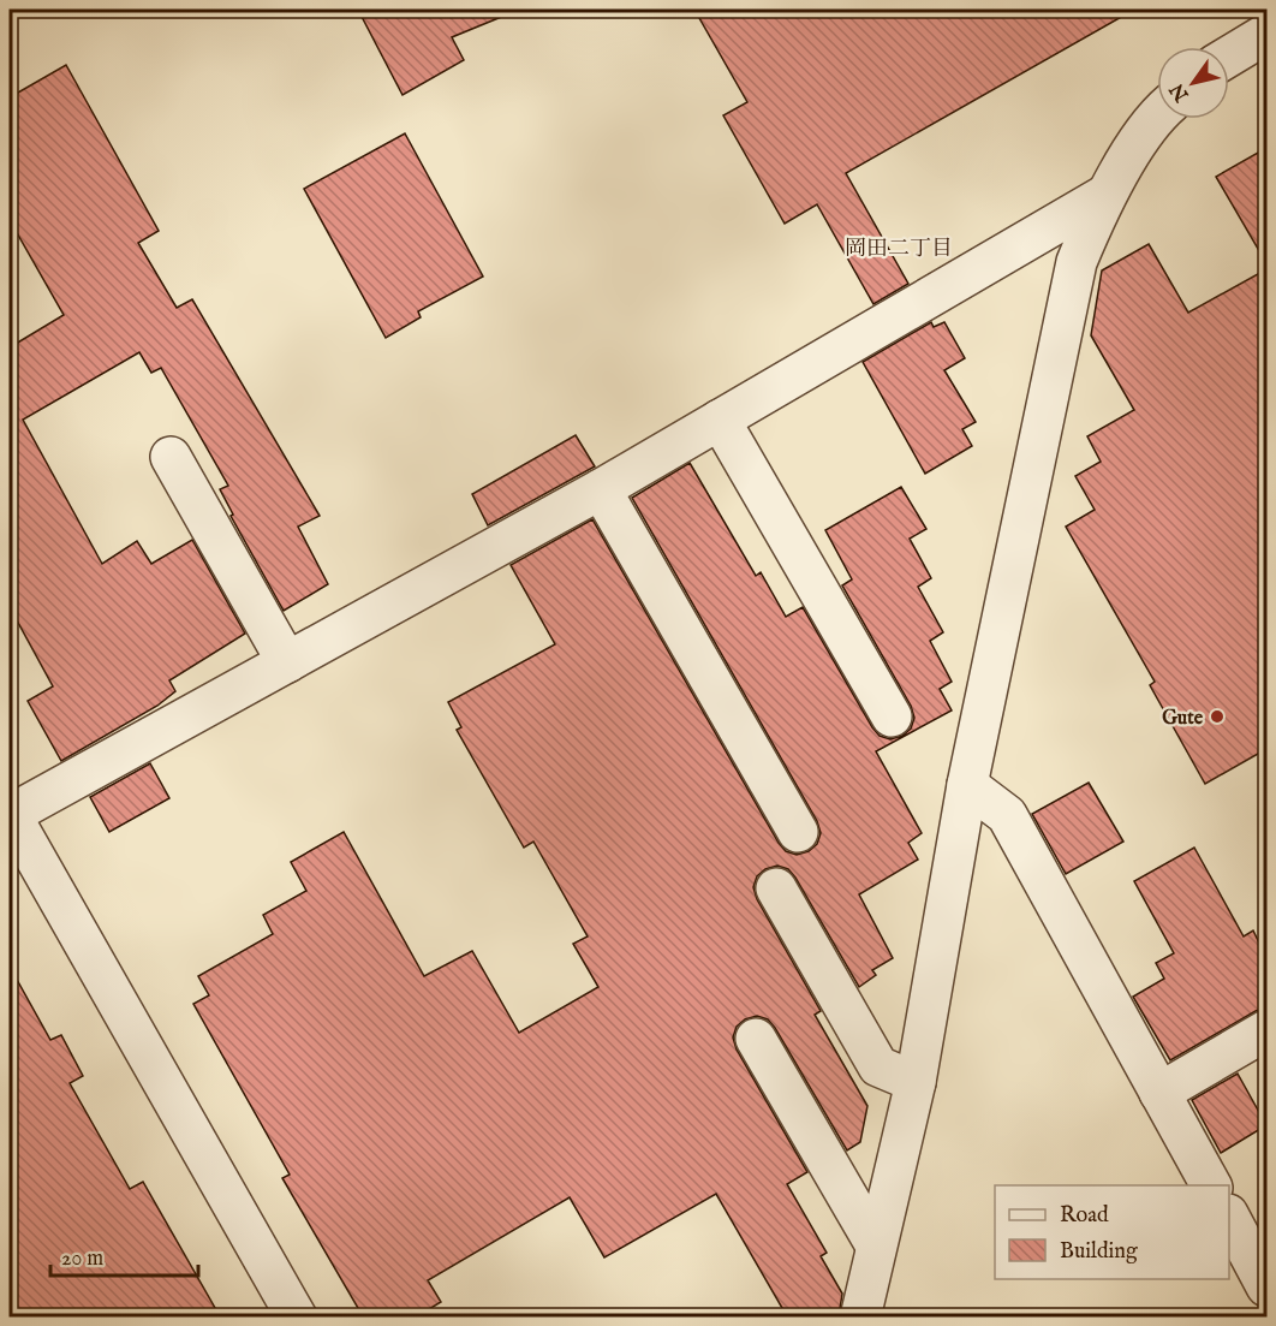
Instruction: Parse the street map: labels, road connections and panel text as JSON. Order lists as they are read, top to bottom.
{
  "districts": ["岡田二丁目"],
  "places": ["Gute"],
  "legend": ["Road", "Building"],
  "scale_bar": "20 m",
  "north": "bottom left"
}
